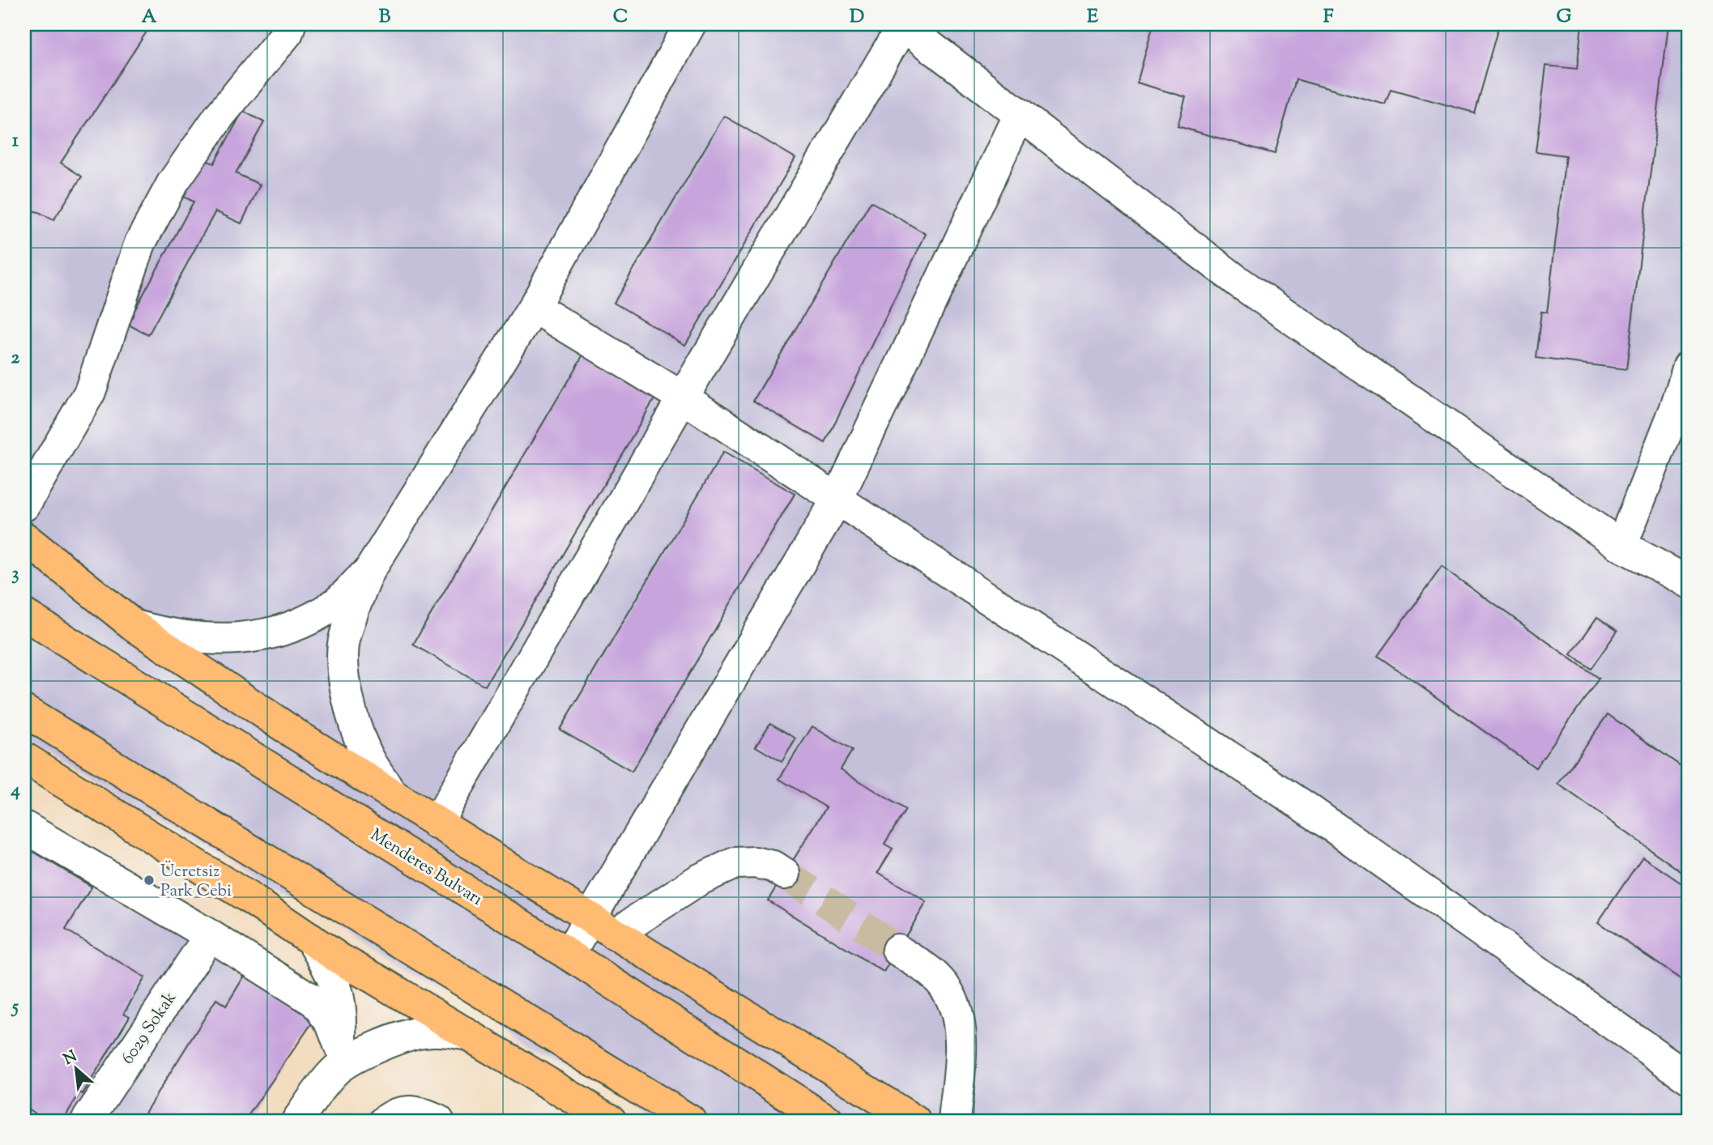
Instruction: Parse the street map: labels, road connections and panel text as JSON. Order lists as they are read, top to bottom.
{
  "streets": {
    "main road": ["Menderes Bulvarı"],
    "street": ["6029 Sokak"]
  },
  "places": ["Ücretsiz Park Cebi"],
  "north": "top left",
  "grid": {
    "columns": [
      "A",
      "B",
      "C",
      "D",
      "E",
      "F",
      "G"
    ],
    "rows": [
      "1",
      "2",
      "3",
      "4",
      "5"
    ]
  }
}
